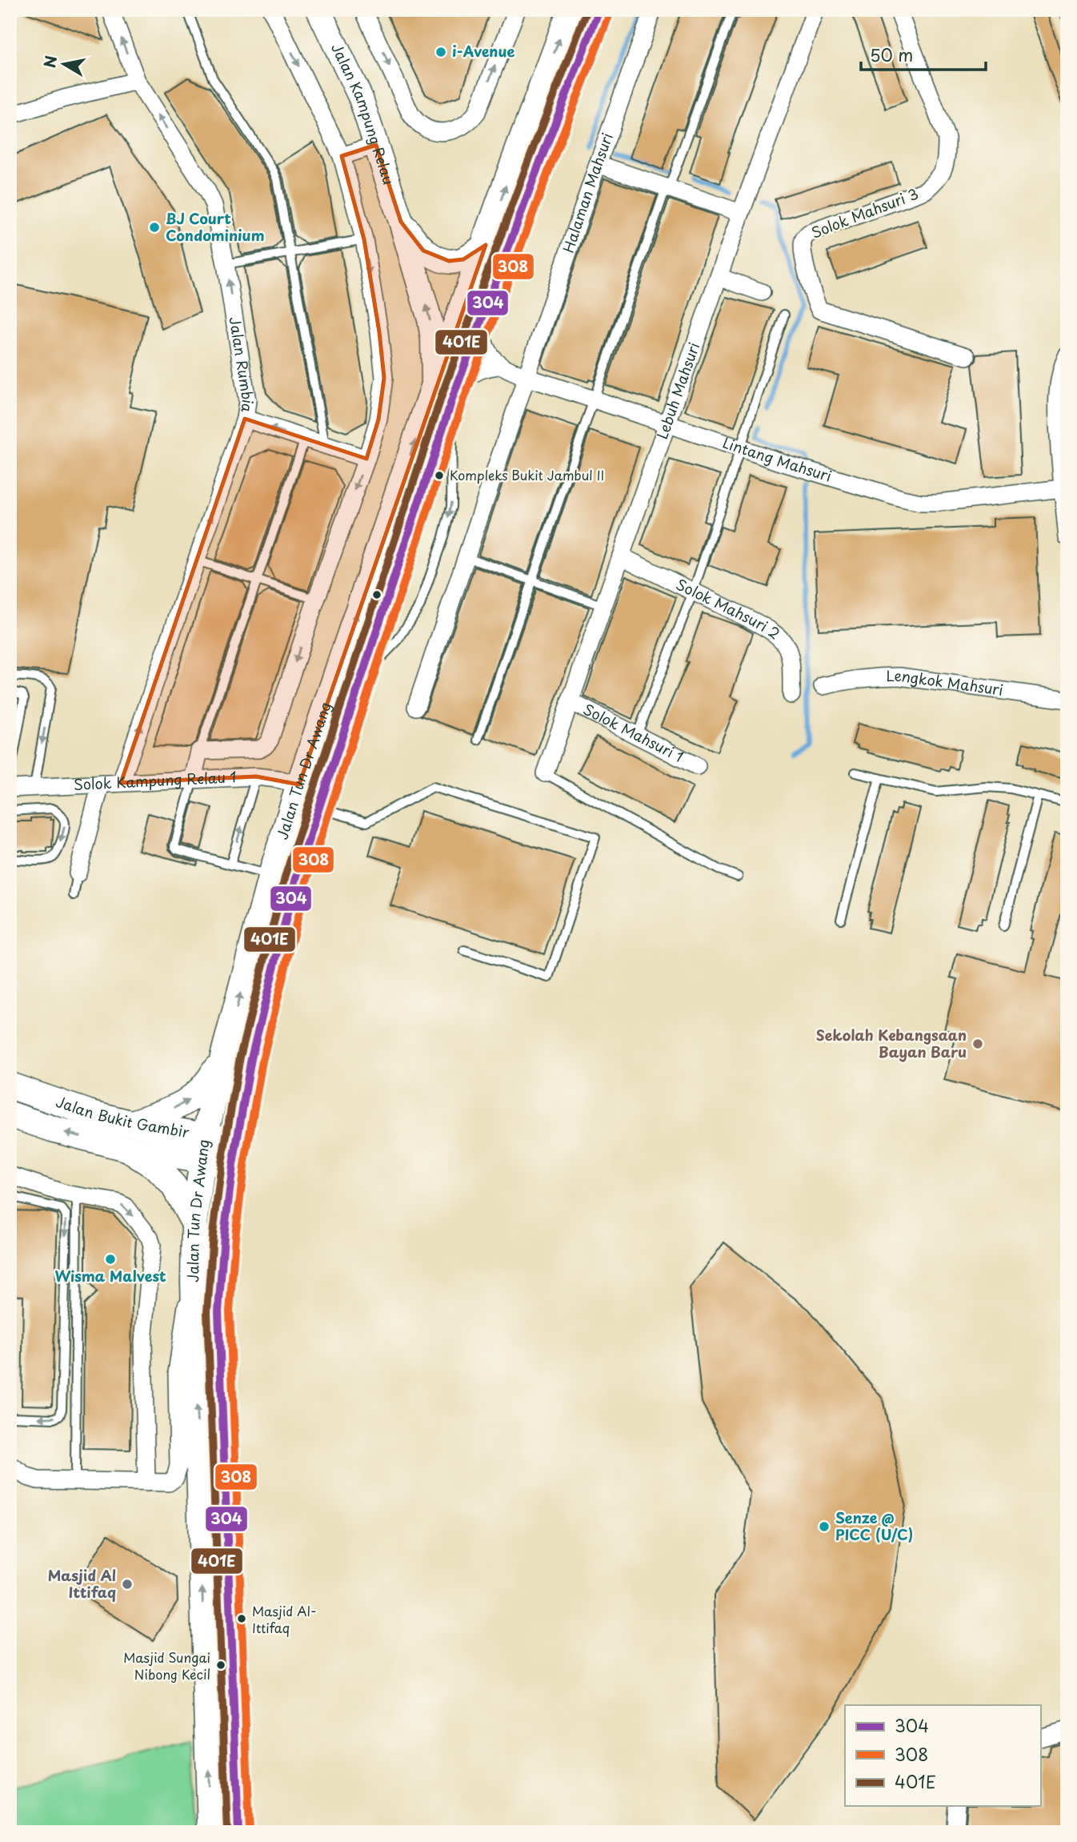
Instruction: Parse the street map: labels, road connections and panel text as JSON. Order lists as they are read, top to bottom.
{
  "streets": {
    "main road": ["Jalan Tun Dr Awang", "Jalan Bukit Gambir"],
    "street": [
      "Jalan Kampung Relau",
      "Halaman Mahsuri",
      "Solok Mahsuri 3",
      "Jalan Rumbia",
      "Lebuh Mahsuri",
      "Lintang Mahsuri",
      "Solok Mahsuri 2",
      "Lengkok Mahsuri",
      "Solok Mahsuri 1",
      "Solok Kampung Relau 1"
    ]
  },
  "crossings": [
    ["Jalan Kampung Relau", "Jalan Tun Dr Awang"],
    ["Halaman Mahsuri", "Lintang Mahsuri"],
    ["Jalan Rumbia", "Solok Kampung Relau 1"],
    ["Lebuh Mahsuri", "Lintang Mahsuri"],
    ["Lebuh Mahsuri", "Solok Mahsuri 2"],
    ["Lebuh Mahsuri", "Solok Mahsuri 1"],
    ["Jalan Tun Dr Awang", "Solok Kampung Relau 1"],
    ["Jalan Tun Dr Awang", "Jalan Bukit Gambir"]
  ],
  "places": [
    "i-Avenue",
    "BJ Court Condominium",
    "Kompleks Bukit Jambul II",
    "Sekolah Kebangsaan Bayan Baru",
    "Wisma Malvest",
    "Senze @ PICC (U/C)",
    "Masjid Al Ittifaq",
    "Masjid Al- Ittifaq",
    "Masjid Sungai Nibong Kecil"
  ],
  "lines": ["transit line 304", "transit line 401E", "transit line 308"],
  "legend": ["304", "308", "401E"],
  "scale_bar": "50 m",
  "north": "left"
}
